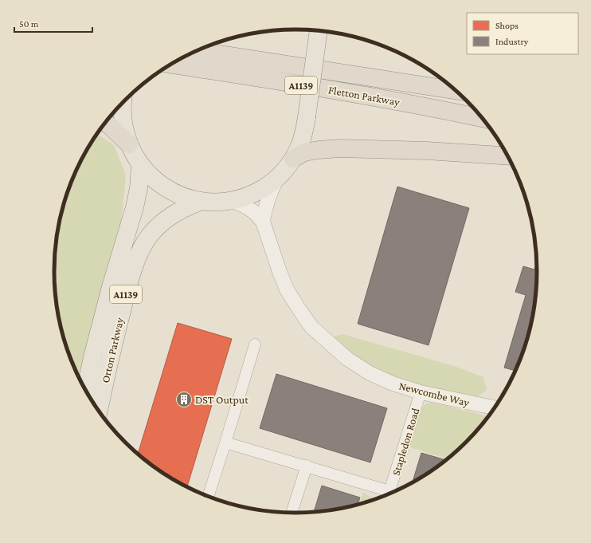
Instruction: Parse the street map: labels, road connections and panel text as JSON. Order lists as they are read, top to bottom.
{
  "streets": {
    "highway": ["A1139", "Fletton Parkway"],
    "main road": ["Orton Parkway"],
    "street": ["Newcombe Way", "Stapledon Road"]
  },
  "crossings": [
    ["Newcombe Way", "Stapledon Road"]
  ],
  "places": {
    "building": ["DST Output"]
  },
  "legend": ["Shops", "Industry"],
  "scale_bar": "50 m"
}
